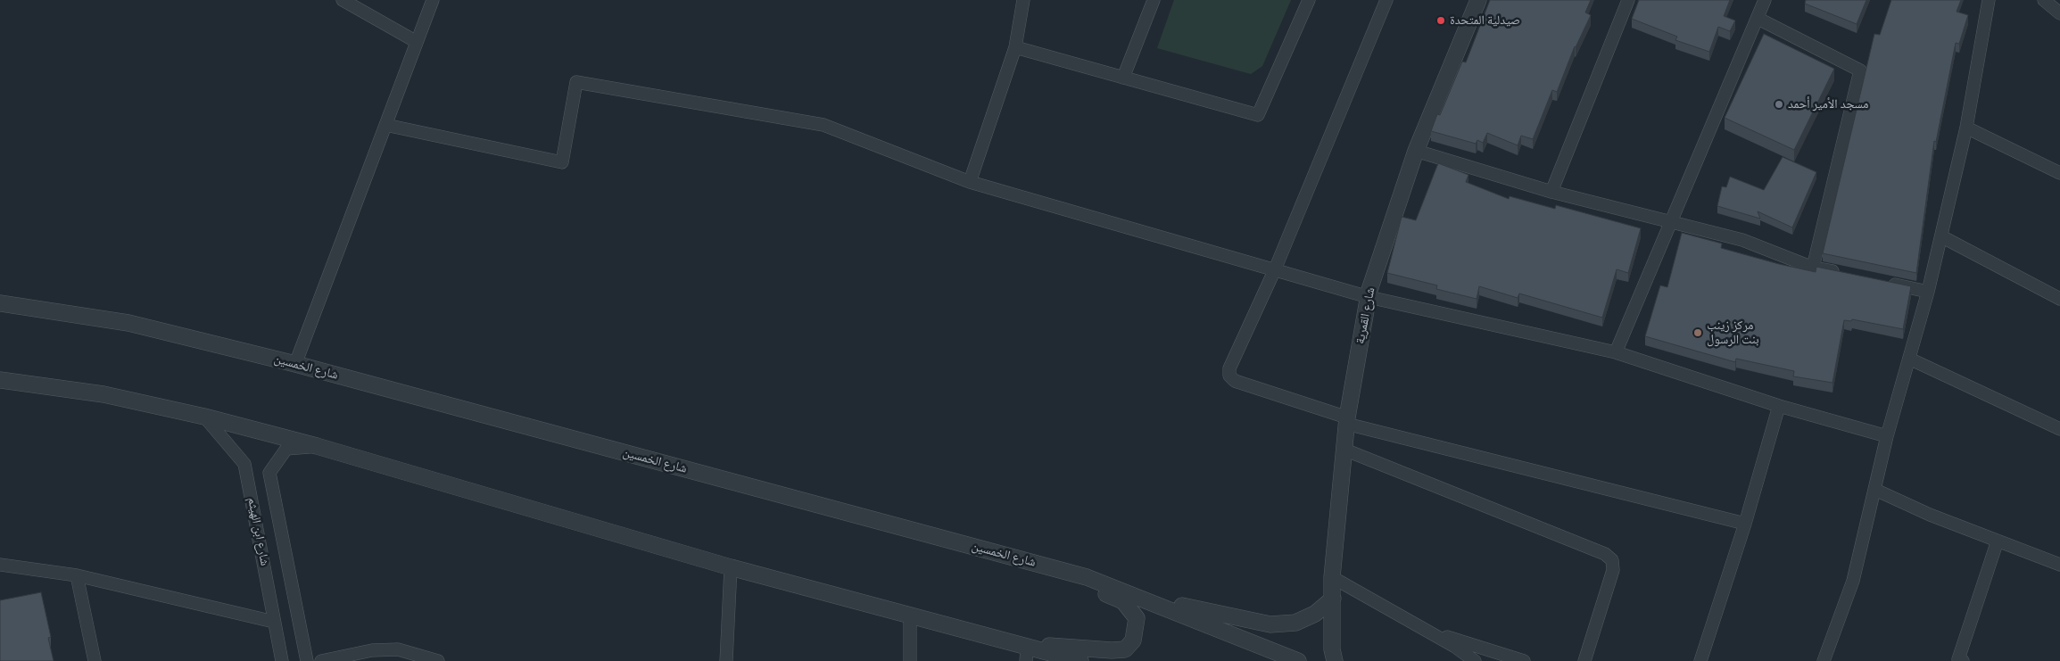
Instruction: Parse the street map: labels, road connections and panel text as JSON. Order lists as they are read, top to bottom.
{
  "streets": {
    "street": ["شارع القمرية", "شارع الخمسين", "شارع ابن الهيثم"]
  },
  "places": ["صيدلية المتحدة", "مسجد الأمير أحمد", "مركز زينب بنت الرسول"]
}
